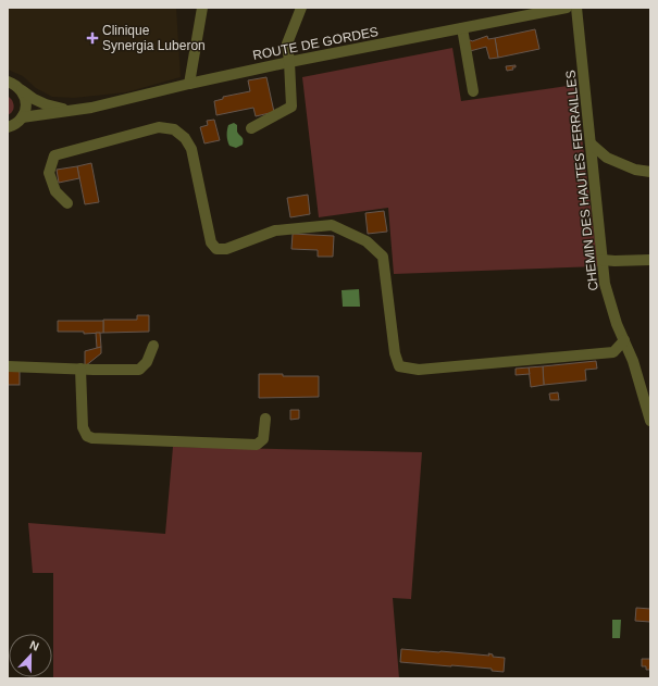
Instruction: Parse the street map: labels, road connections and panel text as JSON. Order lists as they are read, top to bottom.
{
  "streets": {
    "street": ["ROUTE DE GORDES", "CHEMIN DES HAUTES FERRAILLES"]
  },
  "places": {
    "health": ["Clinique Synergia Luberon"]
  },
  "north": "top"
}
